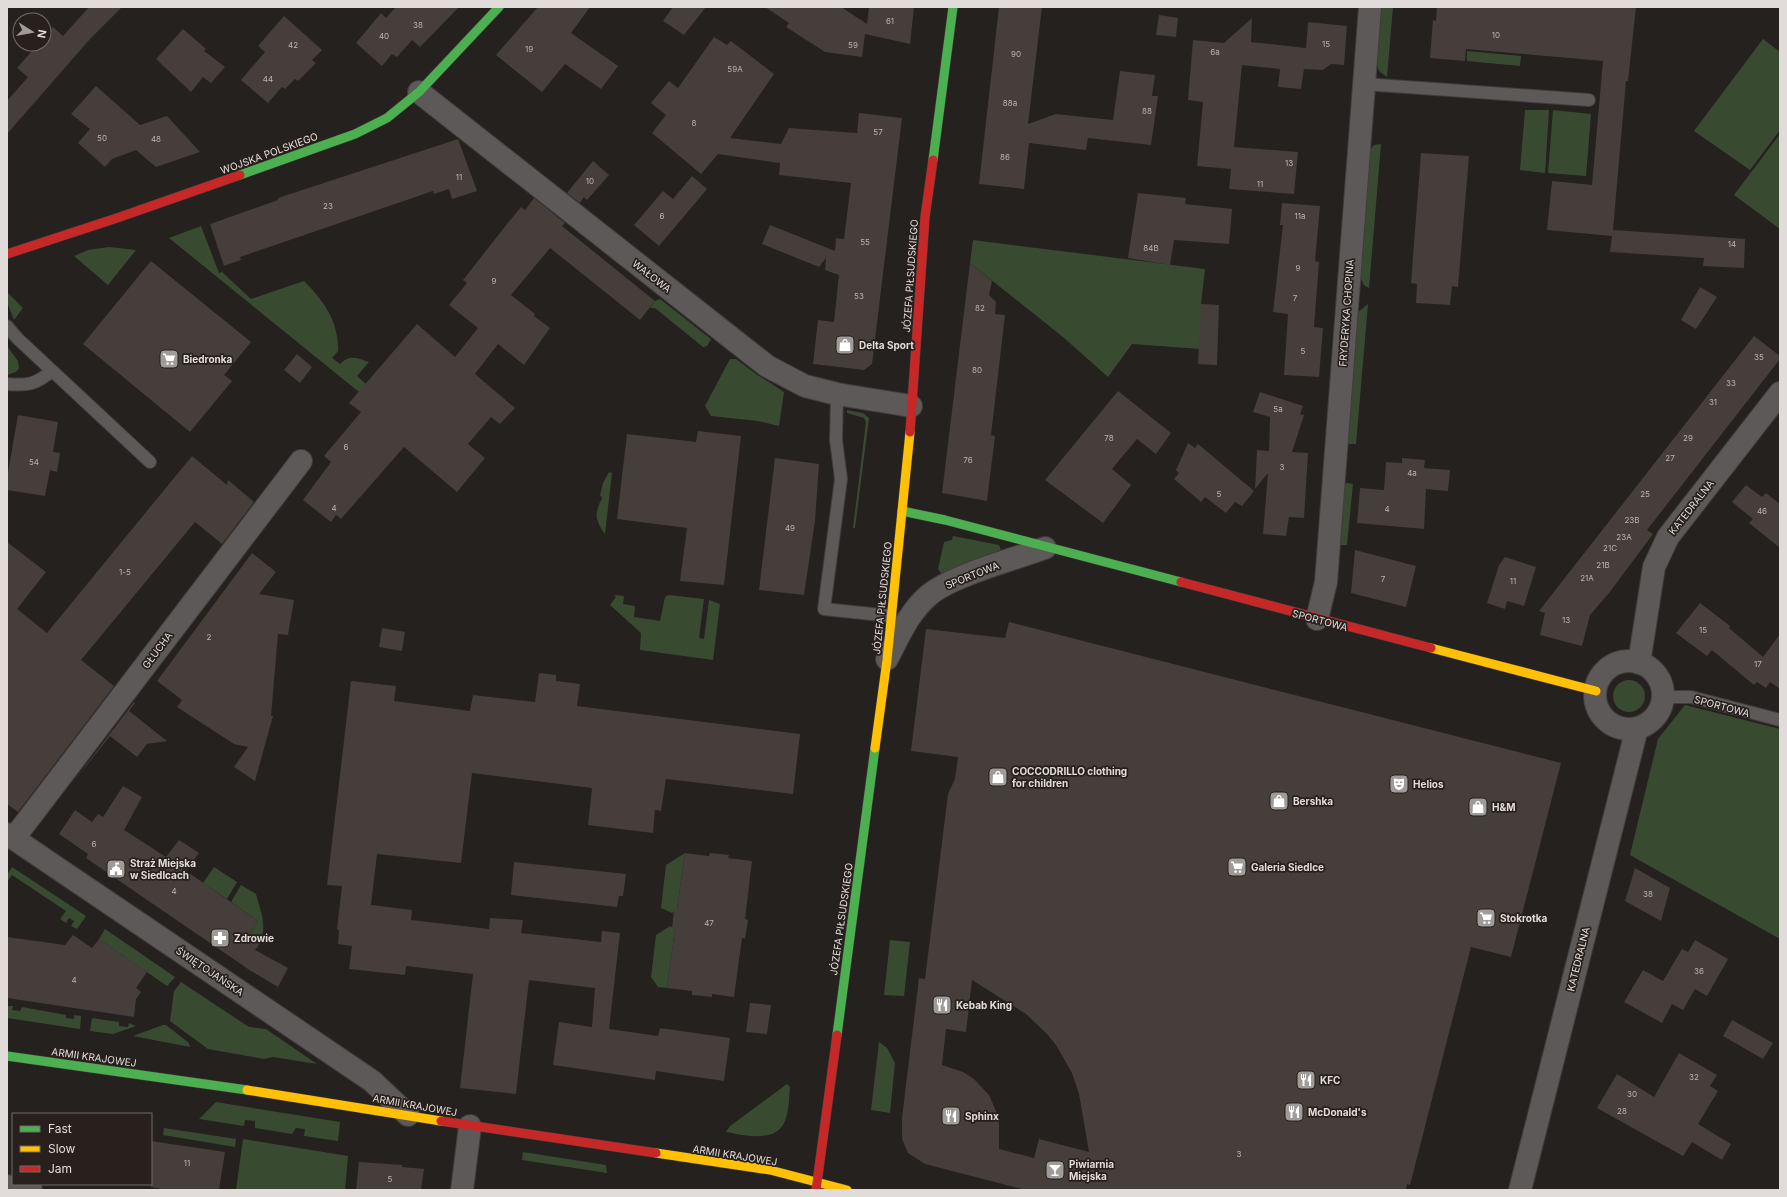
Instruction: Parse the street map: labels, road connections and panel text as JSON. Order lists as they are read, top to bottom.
{
  "streets": {
    "street": [
      "WOJSKA POLSKIEGO",
      "WAŁOWA",
      "JÓZEFA PIŁSUDSKIEGO",
      "FRYDERYKA CHOPINA",
      "KATEDRALNA",
      "SPORTOWA",
      "GŁUCHA",
      "ŚWIĘTOJAŃSKA",
      "ARMII KRAJOWEJ"
    ]
  },
  "crossings": [
    ["WOJSKA POLSKIEGO", "WAŁOWA"],
    ["WAŁOWA", "JÓZEFA PIŁSUDSKIEGO"],
    ["JÓZEFA PIŁSUDSKIEGO", "SPORTOWA"],
    ["JÓZEFA PIŁSUDSKIEGO", "ARMII KRAJOWEJ"],
    ["FRYDERYKA CHOPINA", "SPORTOWA"],
    ["KATEDRALNA", "SPORTOWA"],
    ["GŁUCHA", "ŚWIĘTOJAŃSKA"],
    ["ŚWIĘTOJAŃSKA", "ARMII KRAJOWEJ"]
  ],
  "places": {
    "shop": [
      "Delta Sport",
      "COCCODRILLO clothing for children",
      "Bershka",
      "H&M"
    ],
    "supermarket": ["Biedronka", "Galeria Siedlce", "Stokrotka"],
    "theatre": ["Helios"],
    "public building": ["Straż Miejska w Siedlcach"],
    "pharmacy": ["Zdrowie"],
    "restaurant": [
      "Kebab King",
      "KFC",
      "McDonald's",
      "Sphinx"
    ],
    "bar": ["Piwiarnia Miejska"]
  },
  "house_numbers": [
    "61",
    "38",
    "10",
    "40",
    "15",
    "42",
    "59",
    "19",
    "6a",
    "90",
    "59A",
    "44",
    "88a",
    "88",
    "8",
    "57",
    "50",
    "48",
    "86",
    "13",
    "11",
    "10",
    "11",
    "23",
    "6",
    "11a",
    "55",
    "14",
    "84B",
    "9",
    "9",
    "53",
    "7",
    "82",
    "5",
    "35",
    "80",
    "33",
    "31",
    "5a",
    "78",
    "29",
    "6",
    "27",
    "76",
    "54",
    "3",
    "4a",
    "5",
    "25",
    "4",
    "4",
    "46",
    "23B",
    "49",
    "23A",
    "21C",
    "21B",
    "1-5",
    "21A",
    "7",
    "11",
    "13",
    "15",
    "2",
    "17",
    "6",
    "4",
    "38",
    "47",
    "36",
    "4",
    "32",
    "30",
    "28",
    "3",
    "11",
    "5"
  ],
  "legend": ["Fast", "Slow", "Jam"],
  "north": "right"
}
